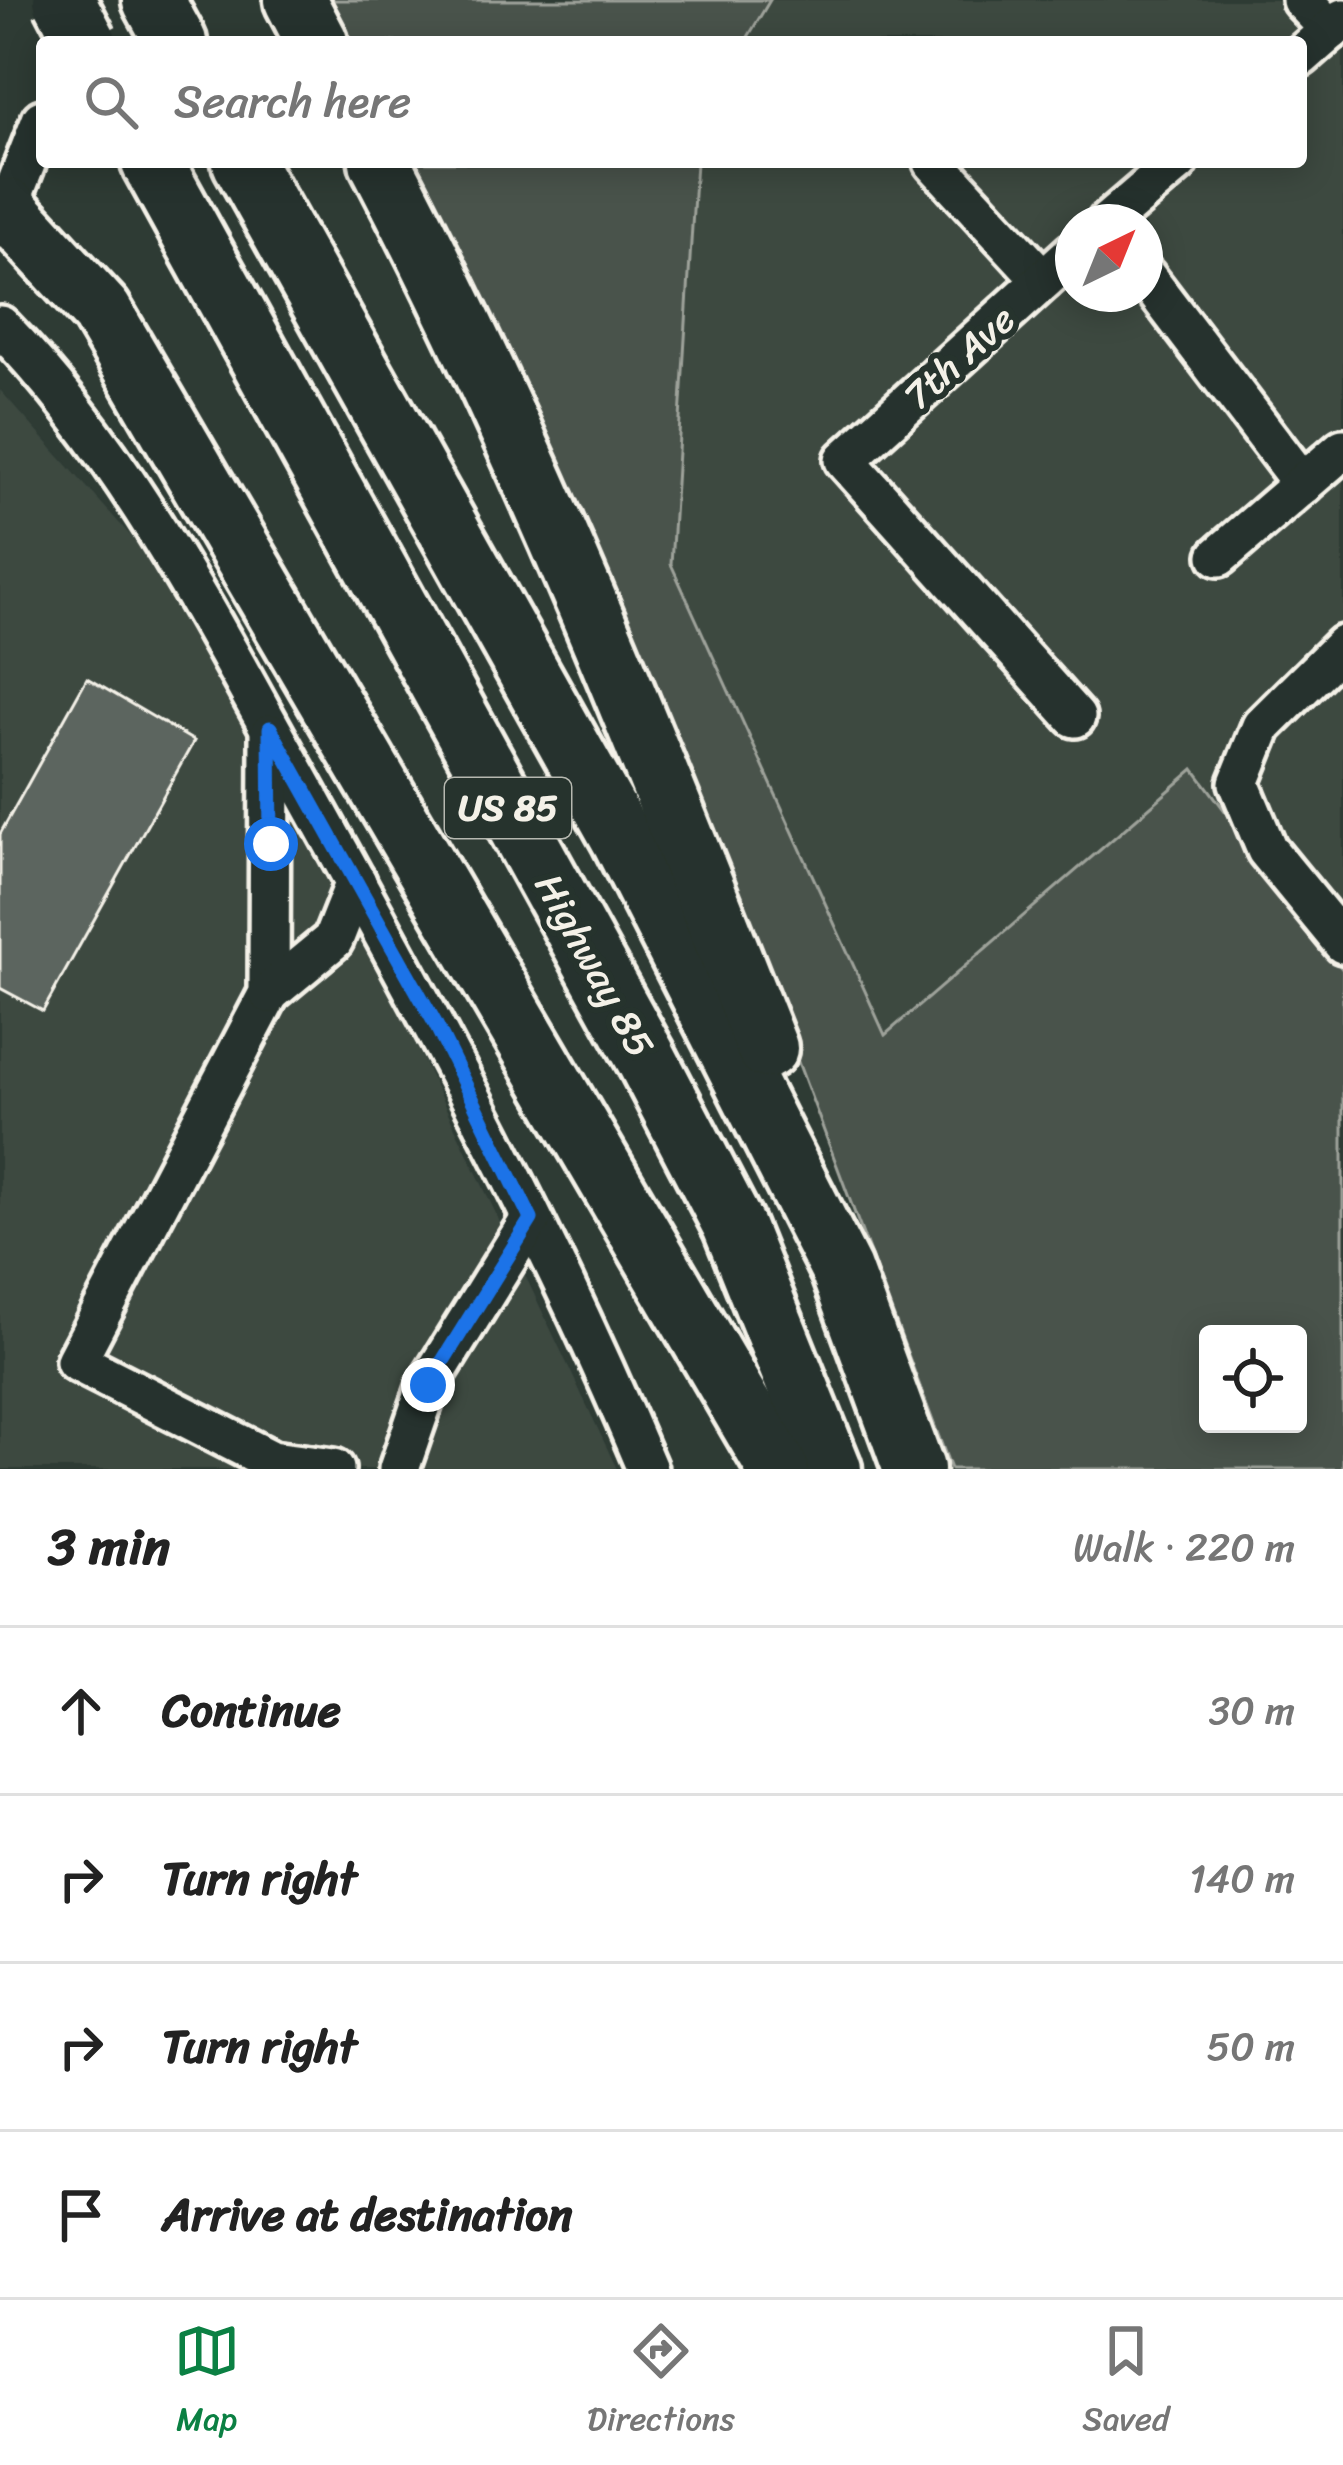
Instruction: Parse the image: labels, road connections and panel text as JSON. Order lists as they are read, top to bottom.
{
  "streets": {
    "highway": ["US 85", "Highway 85"],
    "street": ["7th Ave"]
  },
  "north": "top right",
  "page": {
    "search": "Search here",
    "heading": ["3 min", "Walk · 220 m"],
    "list": [
      ["Continue", "30 m"],
      ["Turn right", "140 m"],
      ["Turn right", "50 m"],
      "Arrive at destination"
    ],
    "nav": ["Map", "Directions", "Saved"]
  }
}
